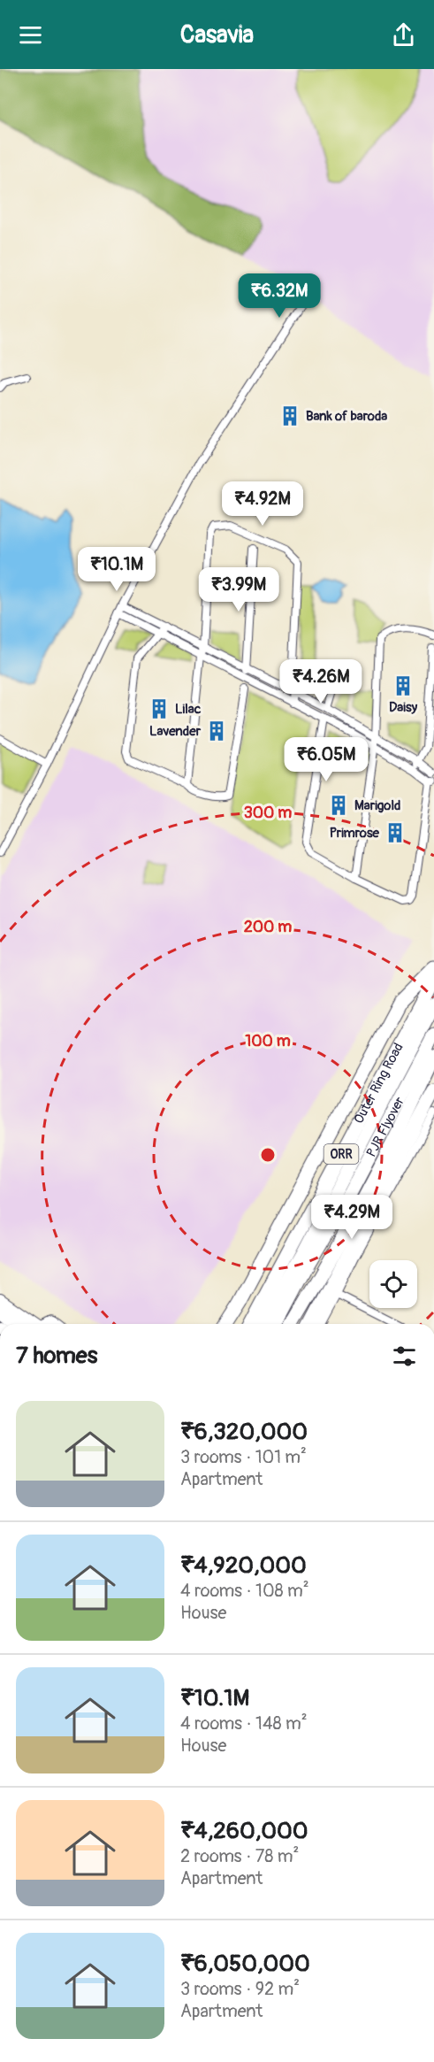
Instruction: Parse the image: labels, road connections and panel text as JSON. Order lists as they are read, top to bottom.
{
  "streets": {
    "highway": ["Outer Ring Road", "PJR Flyover", "ORR"]
  },
  "places": {
    "building": [
      "Bank of baroda",
      "Daisy",
      "Lilac",
      "Lavender",
      "Marigold",
      "Primrose"
    ]
  },
  "page": {
    "header": "Casavia",
    "price": [
      "₹6.32M",
      "₹4.92M",
      "₹10.1M",
      "₹3.99M",
      "₹4.26M",
      "₹6.05M",
      "₹4.29M"
    ],
    "heading": "7 homes",
    "list": [
      {
        "name": "₹6,320,000",
        "note": "3 rooms · 101 m² · Apartment"
      },
      {
        "name": "₹4,920,000",
        "note": "4 rooms · 108 m² · House"
      },
      {
        "name": "₹10.1M",
        "note": "4 rooms · 148 m² · House"
      },
      {
        "name": "₹4,260,000",
        "note": "2 rooms · 78 m² · Apartment"
      },
      {
        "name": "₹6,050,000",
        "note": "3 rooms · 92 m² · Apartment"
      }
    ]
  },
  "rings": ["300 m", "200 m", "100 m"]
}
